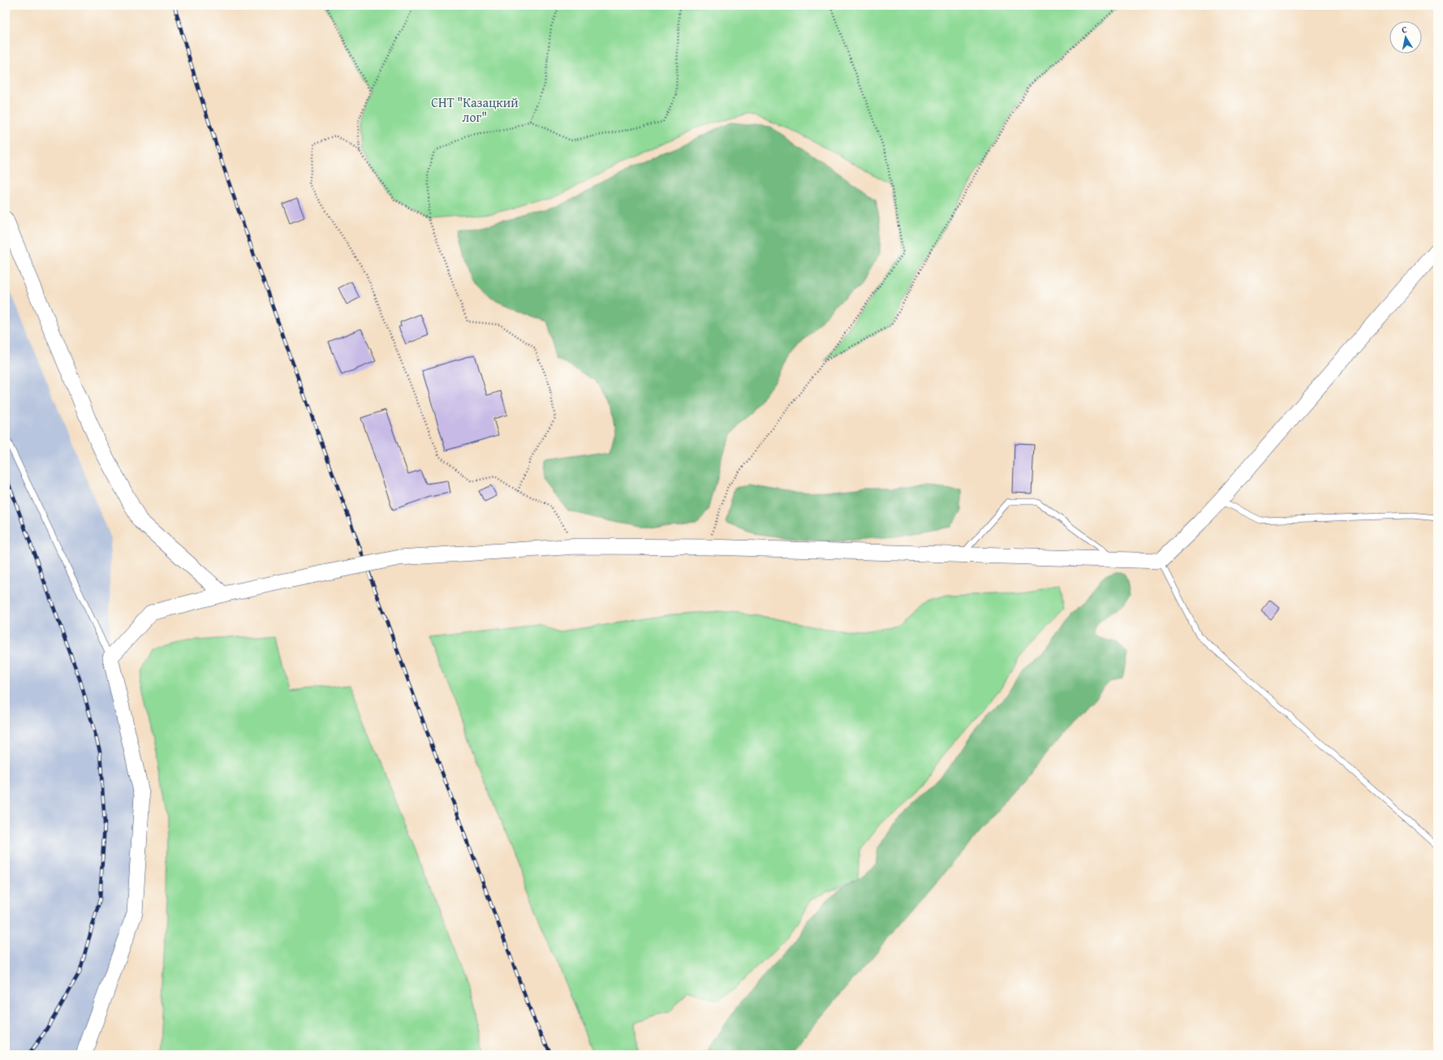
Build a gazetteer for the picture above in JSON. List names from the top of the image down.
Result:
{
  "parks": ["СНТ \"Казацкий лог\""],
  "north": "top"
}
